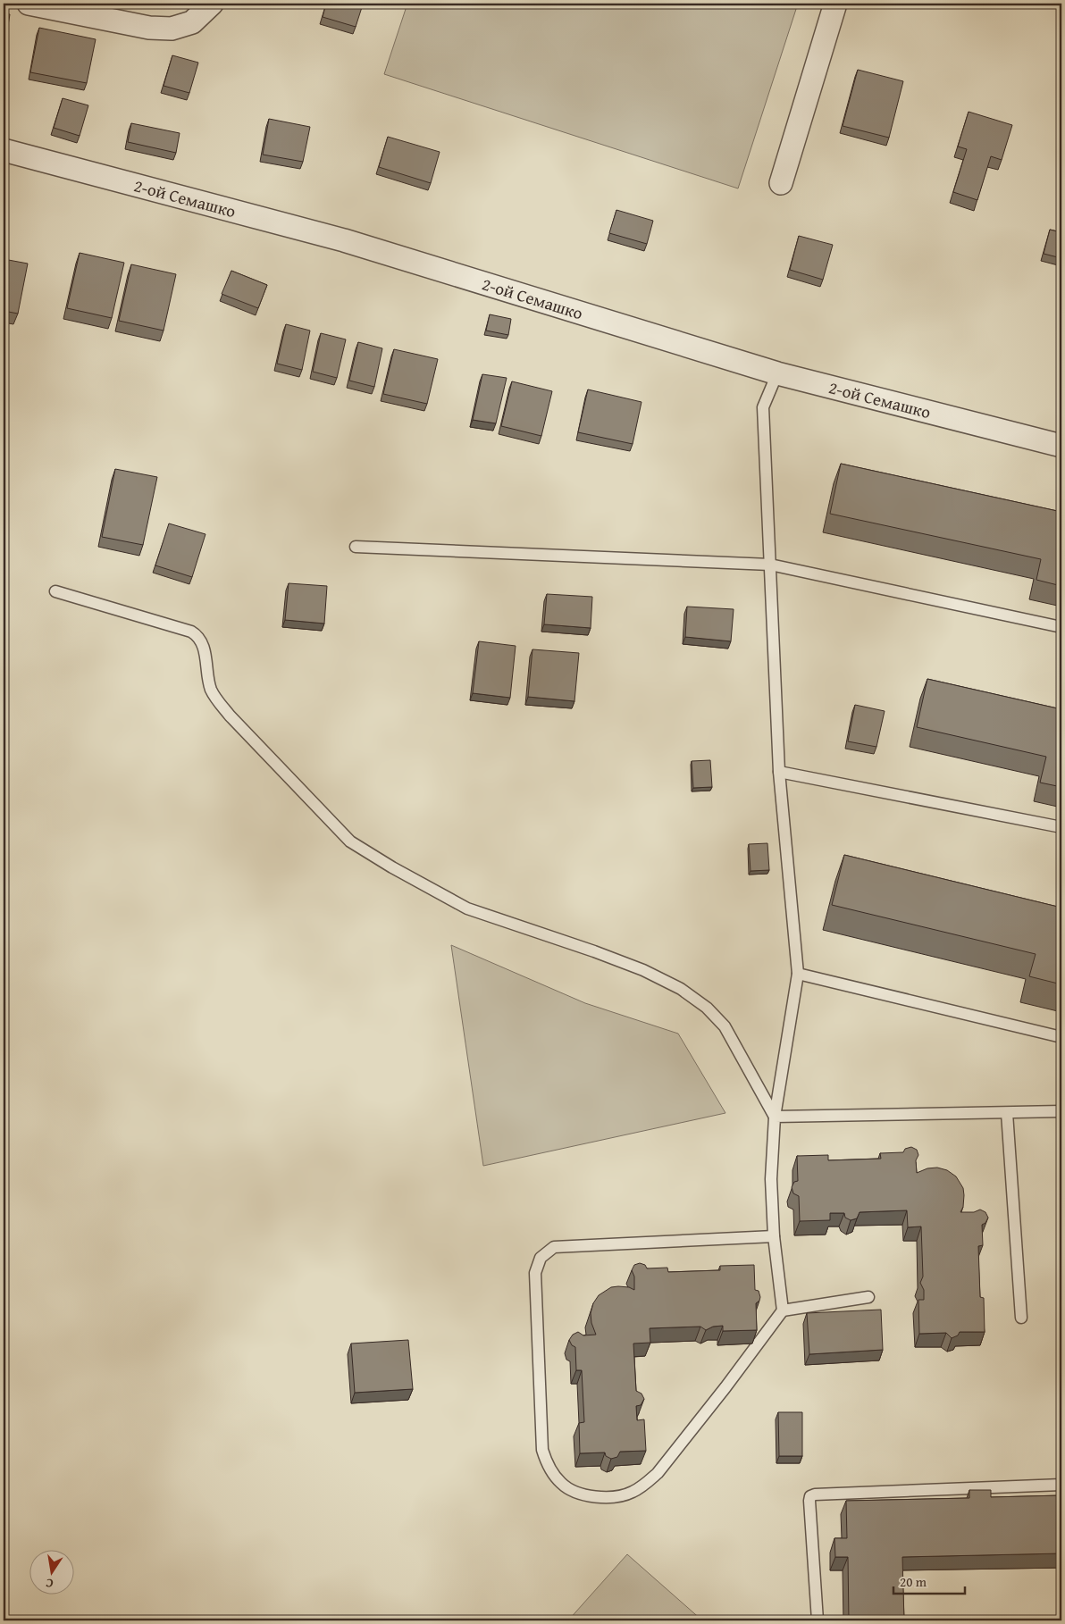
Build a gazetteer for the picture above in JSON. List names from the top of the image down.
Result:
{
  "streets": {
    "street": ["2-ой Семашко"]
  },
  "scale_bar": "20 m",
  "north": "bottom"
}
